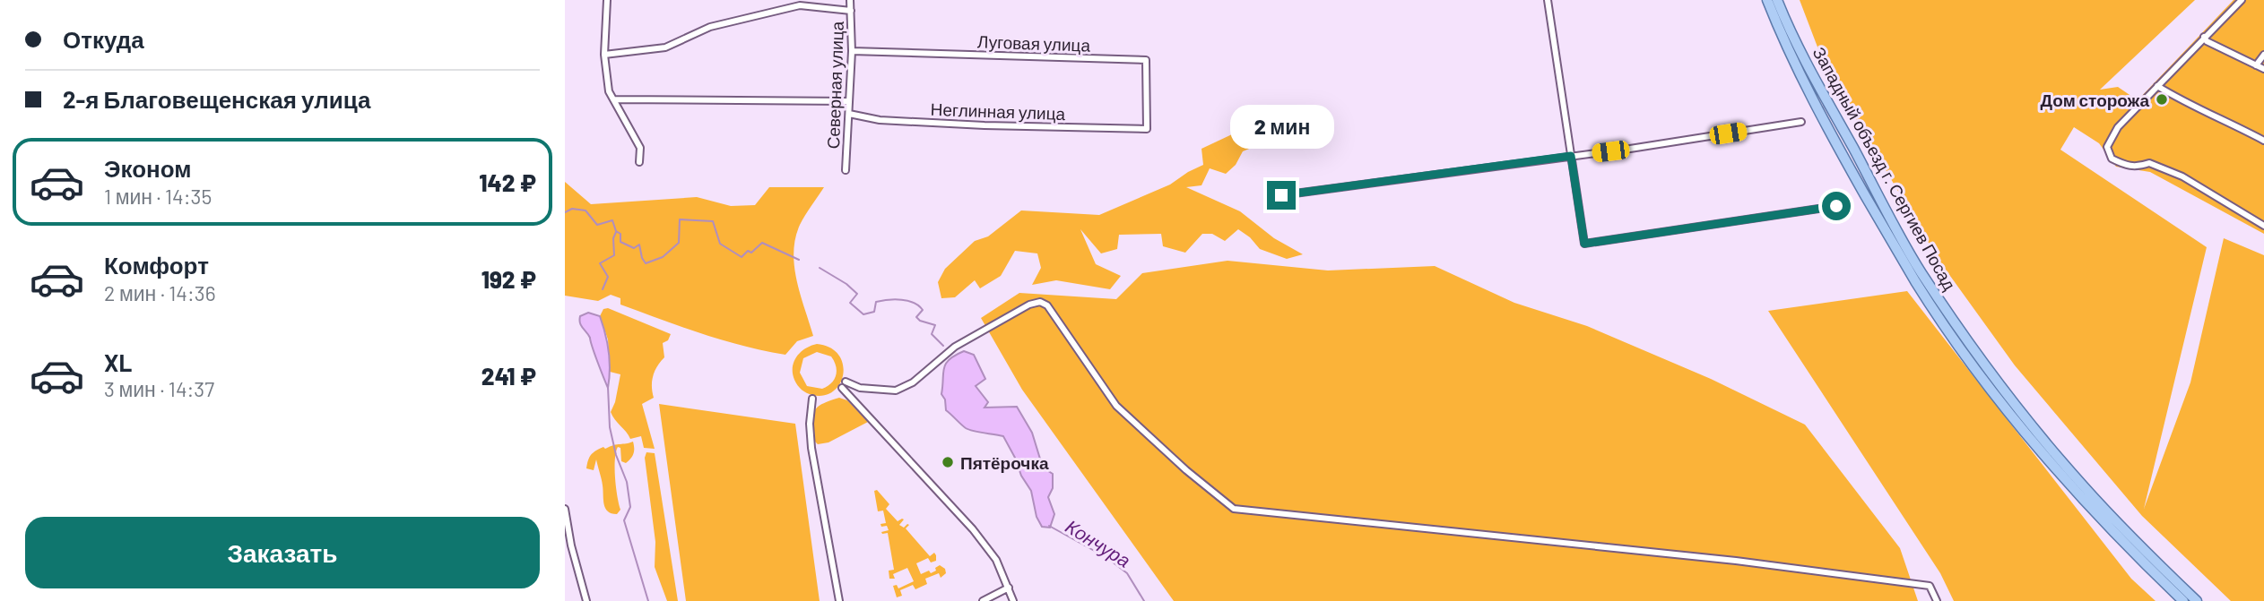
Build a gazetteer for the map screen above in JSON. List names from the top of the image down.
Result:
{
  "streets": {
    "main road": ["Западный объезд г. Сергиев Посад"],
    "street": ["Луговая улица", "Северная улица", "Неглинная улица"]
  },
  "crossings": [
    ["Луговая улица", "Северная улица"],
    ["Луговая улица", "Неглинная улица"],
    ["Северная улица", "Неглинная улица"]
  ],
  "water": ["Кончура"],
  "places": ["Дом сторожа", "Пятёрочка"],
  "page": {
    "banner": ["Откуда", "2-я Благовещенская улица"],
    "bubble": "2 мин",
    "list": [
      {
        "name": "Эконом",
        "note": "1 мин · 14:35",
        "value": "142 ₽"
      },
      {
        "name": "Комфорт",
        "note": "2 мин · 14:36",
        "value": "192 ₽"
      },
      {
        "name": "XL",
        "note": "3 мин · 14:37",
        "value": "241 ₽"
      }
    ],
    "buttons": "Заказать"
  }
}
